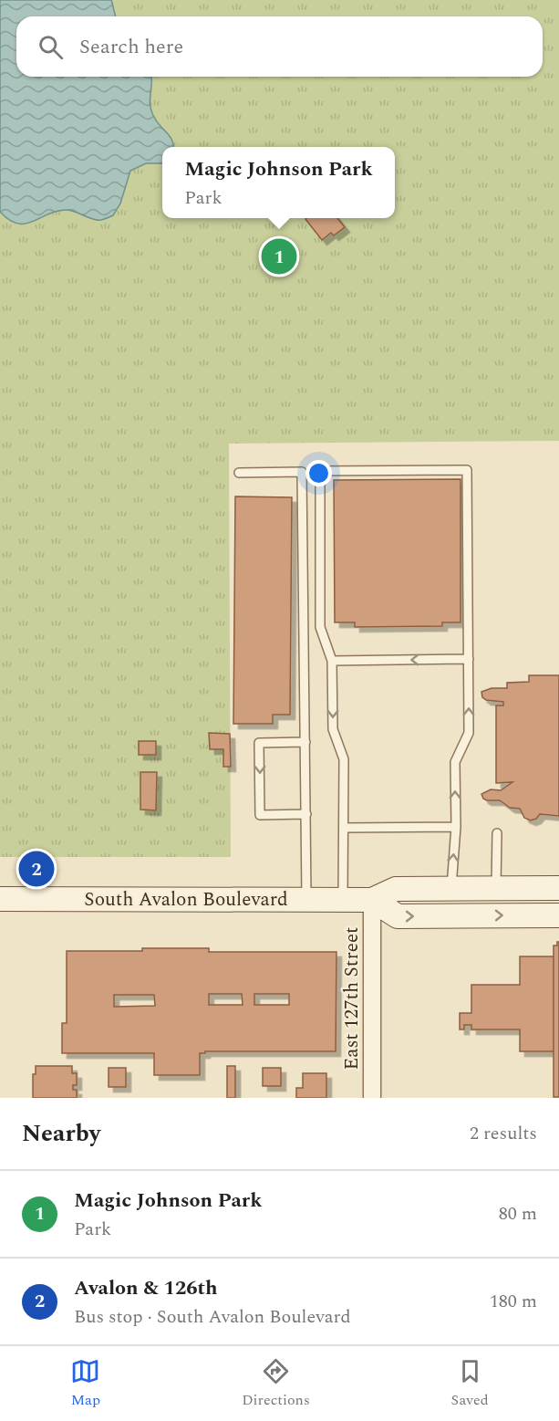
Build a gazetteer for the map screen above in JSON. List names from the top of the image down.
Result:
{
  "streets": {
    "main road": ["South Avalon Boulevard"],
    "street": ["East 127th Street"]
  },
  "crossings": [
    ["South Avalon Boulevard", "East 127th Street"]
  ],
  "page": {
    "search": "Search here",
    "popup": ["Magic Johnson Park", "Park"],
    "pins": ["1", "2"],
    "heading": ["Nearby", "2 results"],
    "list": [
      {
        "mark": "1",
        "name": "Magic Johnson Park",
        "note": "Park",
        "value": "80 m"
      },
      {
        "mark": "2",
        "name": "Avalon & 126th",
        "note": "Bus stop · South Avalon Boulevard",
        "value": "180 m"
      }
    ],
    "nav": ["Map", "Directions", "Saved"]
  }
}
